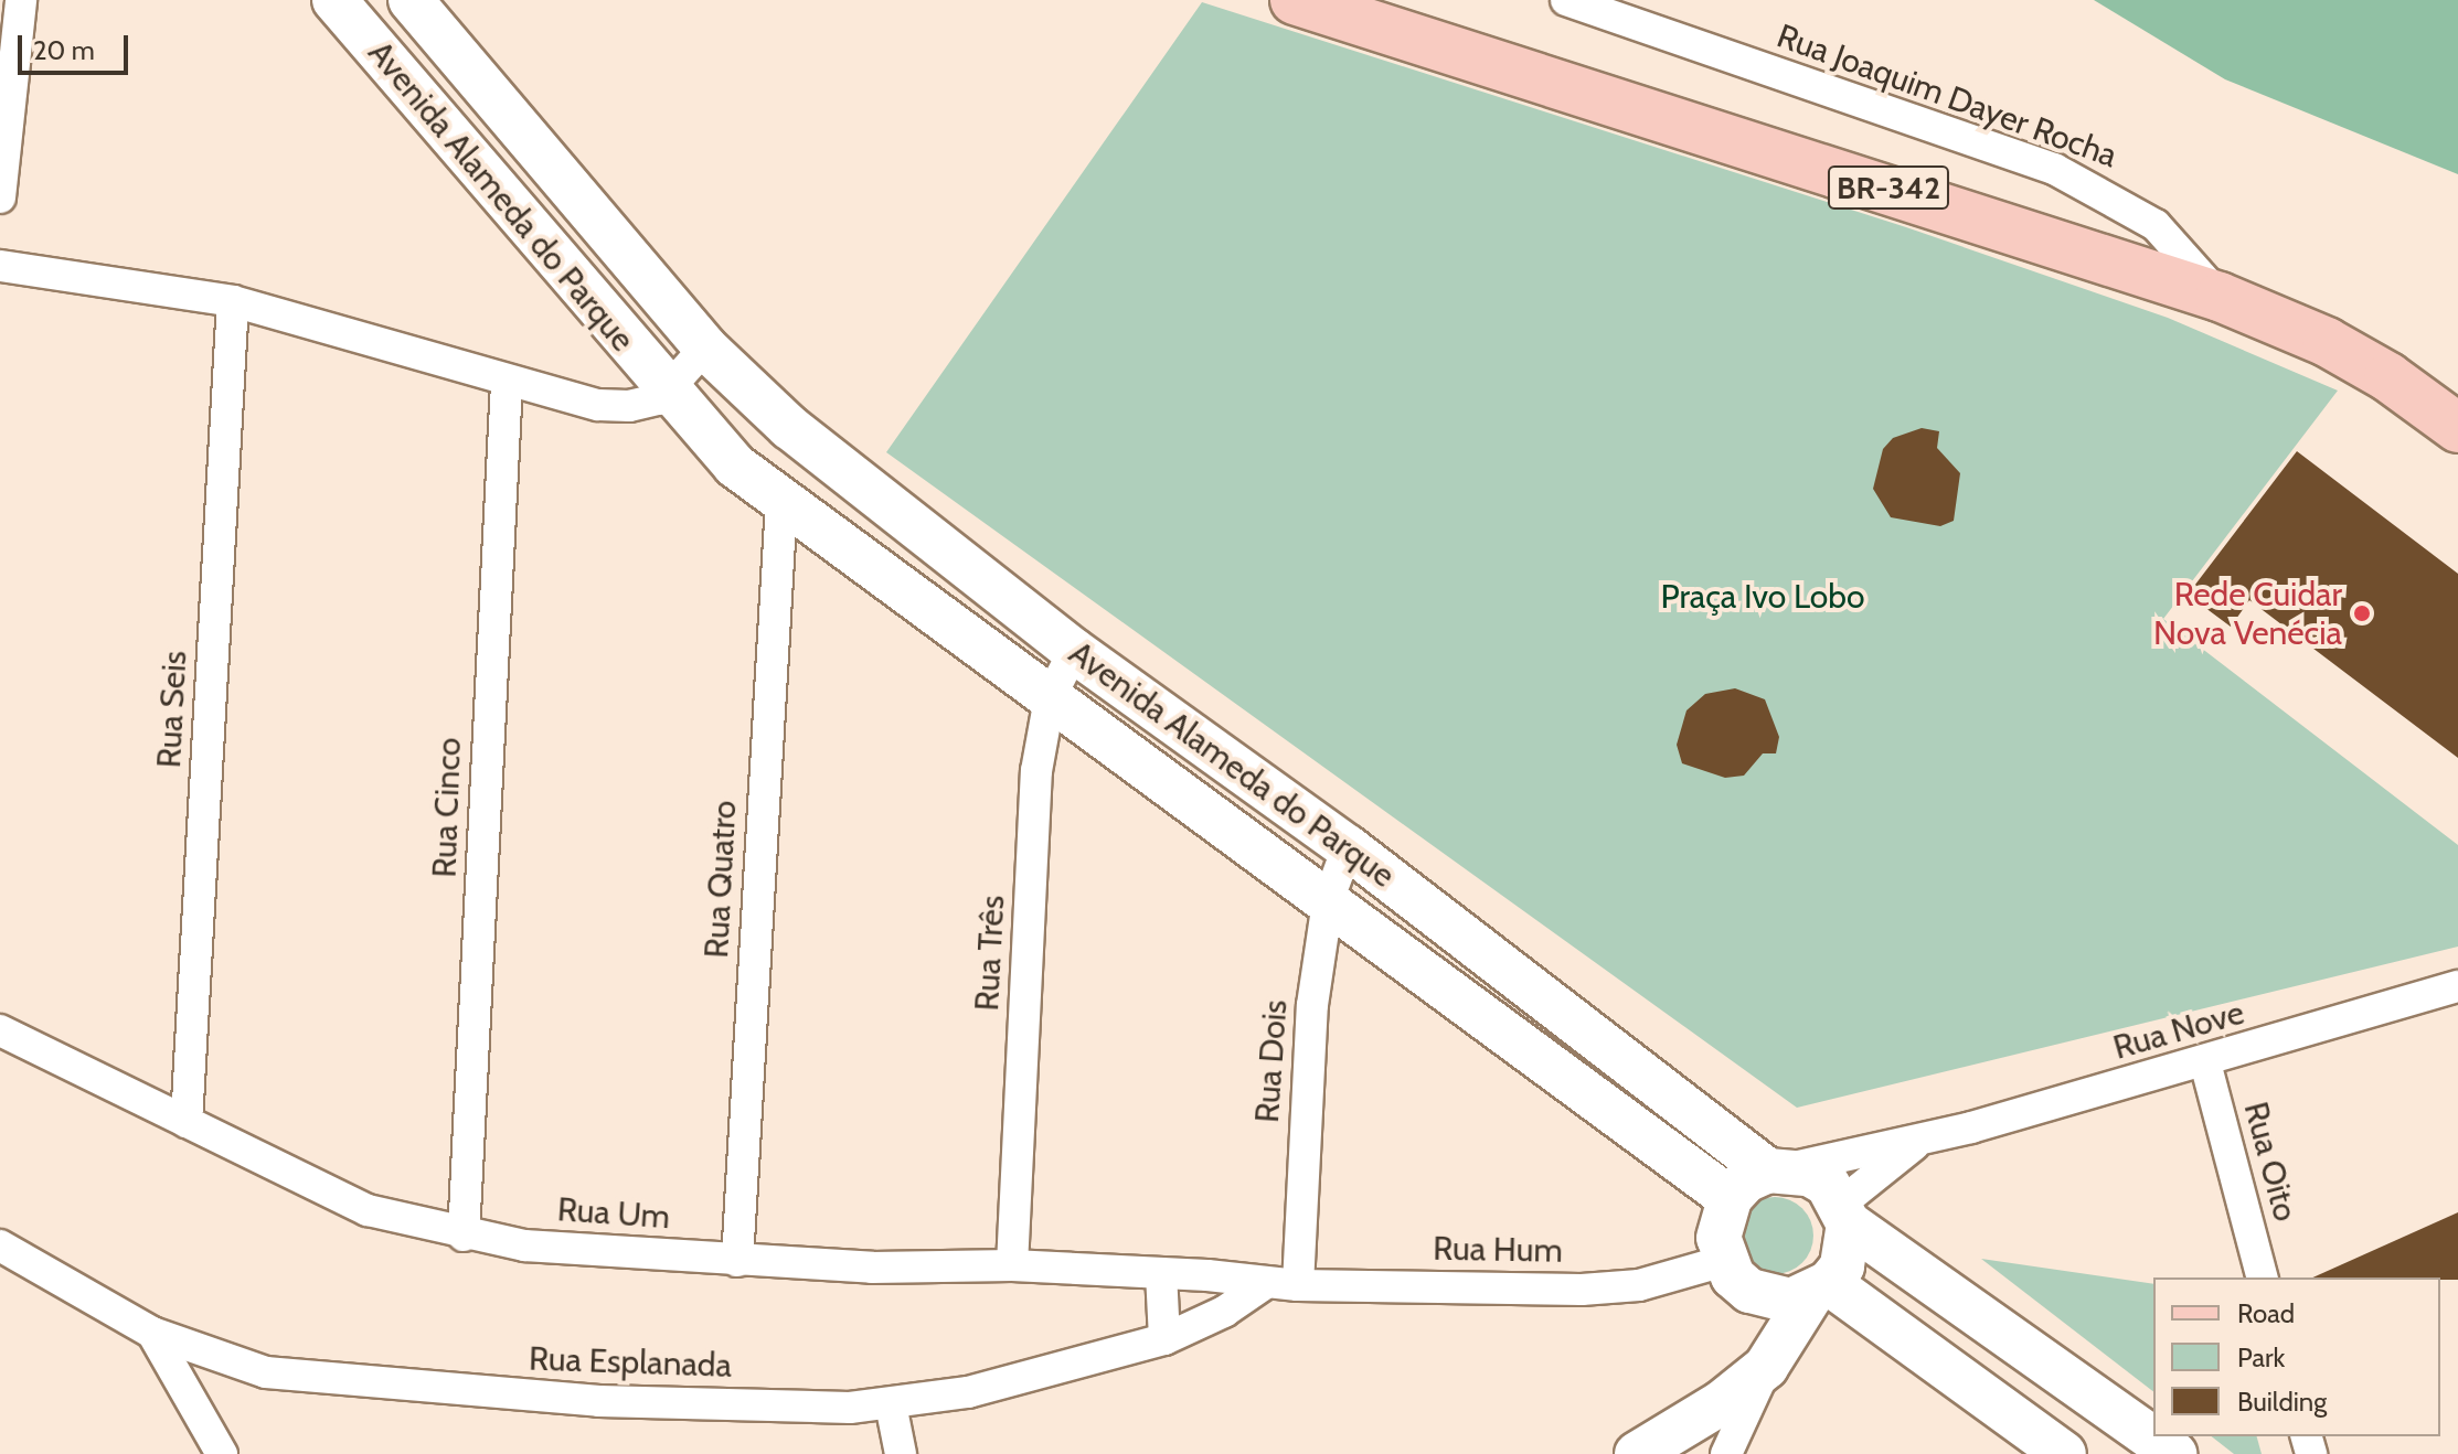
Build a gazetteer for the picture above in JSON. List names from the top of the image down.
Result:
{
  "streets": {
    "main road": ["BR-342"],
    "street": [
      "Rua Joaquim Dayer Rocha",
      "Avenida Alameda do Parque",
      "Rua Seis",
      "Rua Cinco",
      "Rua Quatro",
      "Rua Três",
      "Rua Nove",
      "Rua Dois",
      "Rua Oito",
      "Rua Um",
      "Rua Hum",
      "Rua Esplanada"
    ]
  },
  "crossings": [
    ["Rua Joaquim Dayer Rocha", "BR-342"],
    ["Avenida Alameda do Parque", "Rua Seis"],
    ["Avenida Alameda do Parque", "Rua Cinco"],
    ["Avenida Alameda do Parque", "Rua Quatro"],
    ["Avenida Alameda do Parque", "Rua Três"],
    ["Avenida Alameda do Parque", "Rua Dois"],
    ["Avenida Alameda do Parque", "Rua Hum"],
    ["Rua Seis", "Rua Um"],
    ["Rua Cinco", "Rua Um"],
    ["Rua Quatro", "Rua Um"],
    ["Rua Três", "Rua Um"],
    ["Rua Nove", "Rua Oito"],
    ["Rua Dois", "Rua Hum"],
    ["Rua Um", "Rua Hum"],
    ["Rua Um", "Rua Esplanada"],
    ["Rua Hum", "Rua Esplanada"]
  ],
  "parks": ["Praça Ivo Lobo"],
  "places": ["Rede Cuidar Nova Venécia"],
  "legend": ["Road", "Park", "Building"],
  "scale_bar": "20 m"
}
